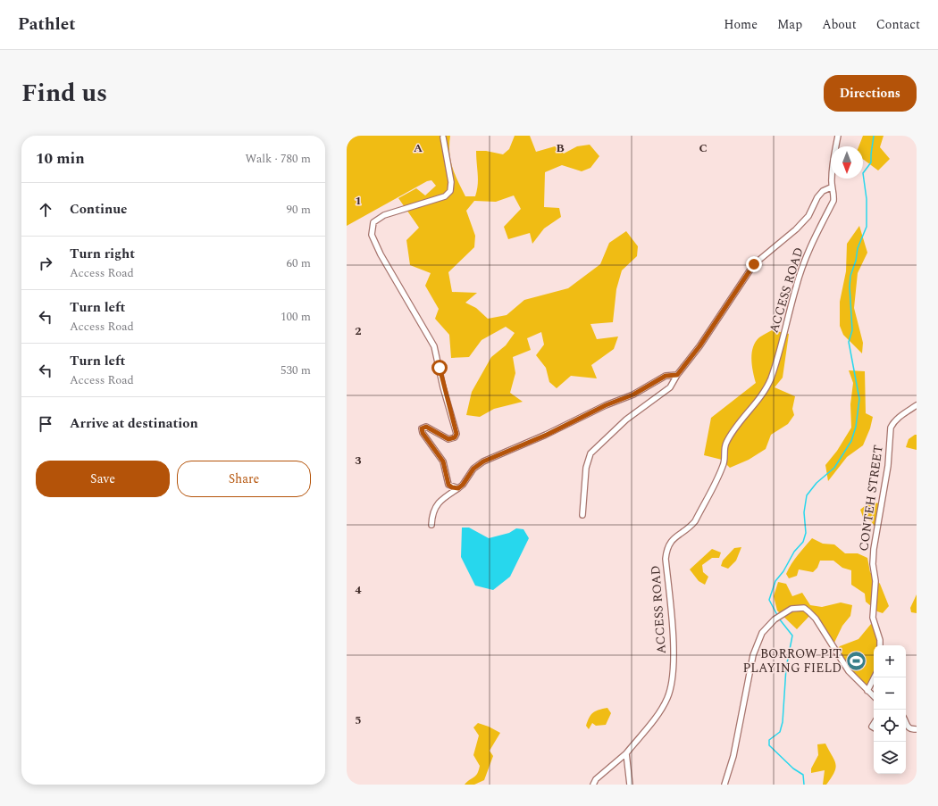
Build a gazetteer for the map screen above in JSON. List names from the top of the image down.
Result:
{
  "streets": {
    "street": ["ACCESS ROAD", "CONTEH STREET"]
  },
  "places": {
    "sports": ["BORROW PIT PLAYING FIELD"]
  },
  "north": "bottom",
  "page": {
    "header": "Pathlet",
    "nav": [
      "Home",
      "Map",
      "About",
      "Contact"
    ],
    "title": "Find us",
    "buttons": [
      "Directions",
      ["Save", "Share"]
    ],
    "heading": ["10 min", "Walk · 780 m"],
    "list": [
      ["Continue", "90 m"],
      ["Turn right", "Access Road", "60 m"],
      ["Turn left", "Access Road", "100 m"],
      ["Turn left", "Access Road", "530 m"],
      "Arrive at destination"
    ],
    "map_buttons": ["+", "−"]
  },
  "grid": {
    "columns": ["A", "B", "C"],
    "rows": [
      "1",
      "2",
      "3",
      "4",
      "5"
    ]
  }
}
